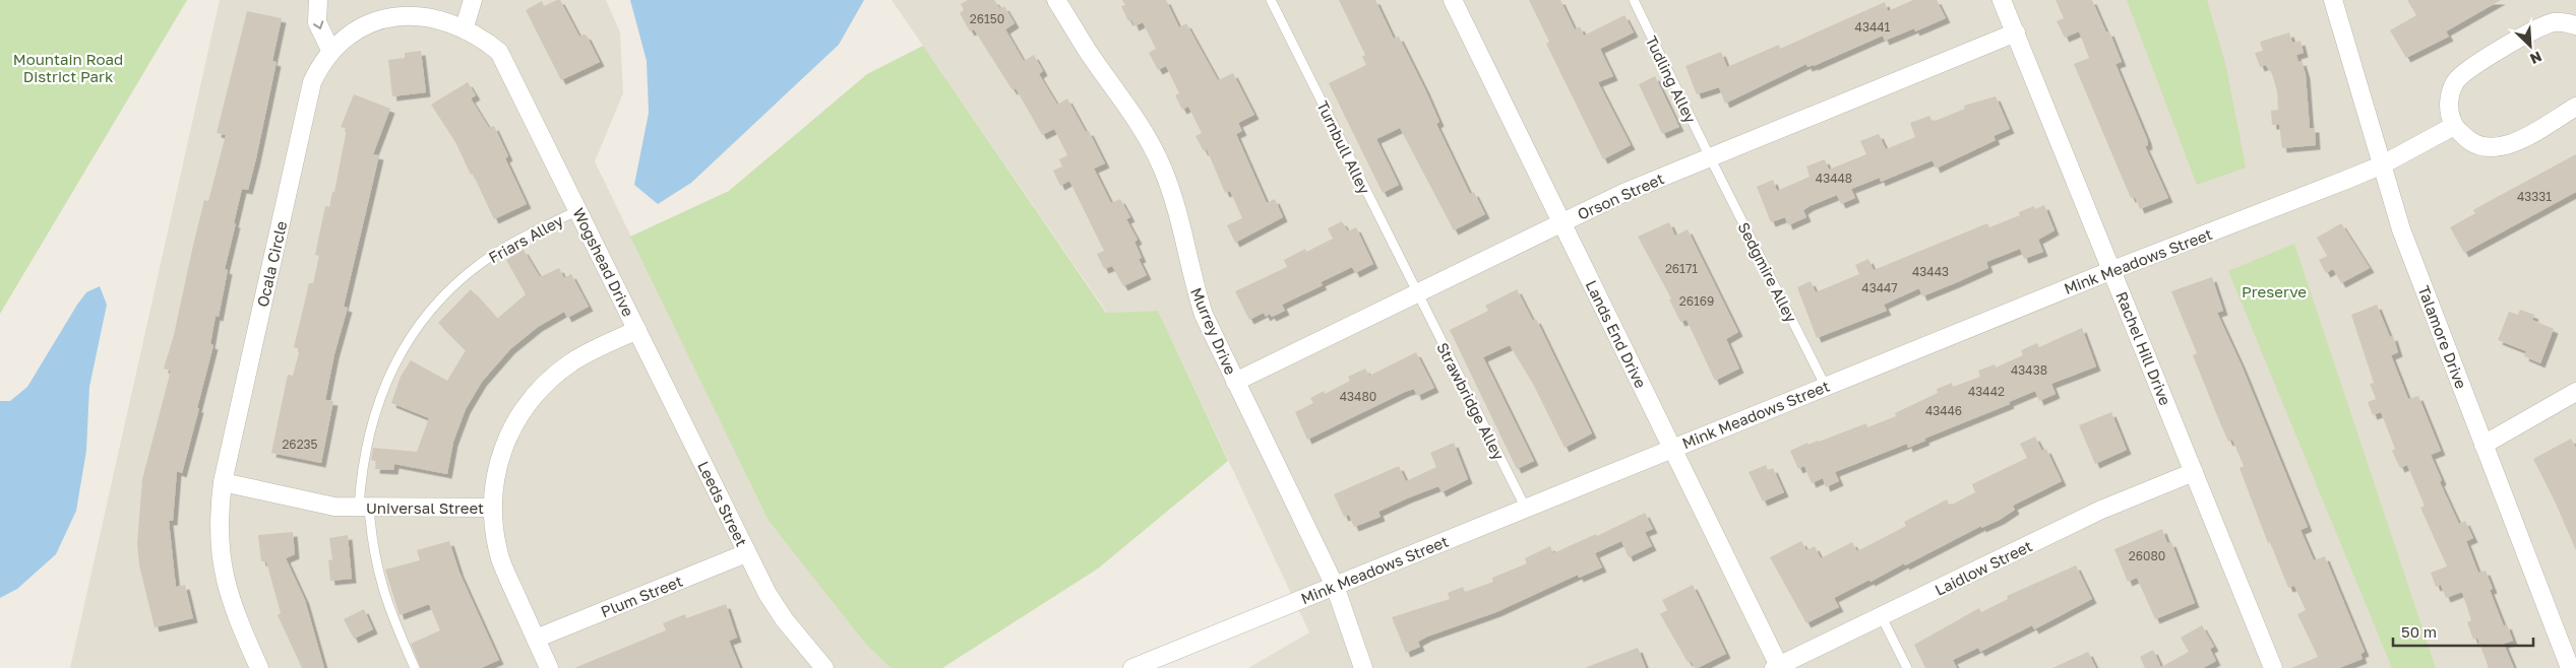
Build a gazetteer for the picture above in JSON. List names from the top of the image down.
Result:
{
  "streets": {
    "street": [
      "Orson Street",
      "Mink Meadows Street",
      "Wogshead Drive",
      "Ocala Circle",
      "Murrey Drive",
      "Lands End Drive",
      "Talamore Drive",
      "Rachel Hill Drive",
      "Leeds Street",
      "Universal Street",
      "Laidlow Street",
      "Plum Street"
    ],
    "lane": [
      "Tudling Alley",
      "Turnbull Alley",
      "Friars Alley",
      "Sedgmire Alley",
      "Strawbridge Alley"
    ]
  },
  "crossings": [
    ["Tudling Alley", "Orson Street"],
    ["Tudling Alley", "Sedgmire Alley"],
    ["Turnbull Alley", "Orson Street"],
    ["Turnbull Alley", "Strawbridge Alley"],
    ["Orson Street", "Sedgmire Alley"],
    ["Orson Street", "Murrey Drive"],
    ["Orson Street", "Lands End Drive"],
    ["Orson Street", "Rachel Hill Drive"],
    ["Orson Street", "Strawbridge Alley"],
    ["Friars Alley", "Wogshead Drive"],
    ["Friars Alley", "Universal Street"],
    ["Mink Meadows Street", "Sedgmire Alley"],
    ["Mink Meadows Street", "Murrey Drive"],
    ["Mink Meadows Street", "Lands End Drive"],
    ["Mink Meadows Street", "Talamore Drive"],
    ["Mink Meadows Street", "Rachel Hill Drive"],
    ["Mink Meadows Street", "Strawbridge Alley"],
    ["Wogshead Drive", "Ocala Circle"],
    ["Wogshead Drive", "Leeds Street"],
    ["Wogshead Drive", "Universal Street"],
    ["Wogshead Drive", "Plum Street"],
    ["Lands End Drive", "Laidlow Street"],
    ["Rachel Hill Drive", "Laidlow Street"],
    ["Leeds Street", "Plum Street"]
  ],
  "parks": ["Mountain Road District Park", "Preserve"],
  "house_numbers": [
    "26150",
    "43441",
    "43448",
    "43331",
    "26171",
    "43443",
    "43447",
    "26169",
    "43438",
    "43442",
    "43480",
    "43446",
    "26235",
    "26080"
  ],
  "scale_bar": "50 m",
  "north": "bottom right"
}
